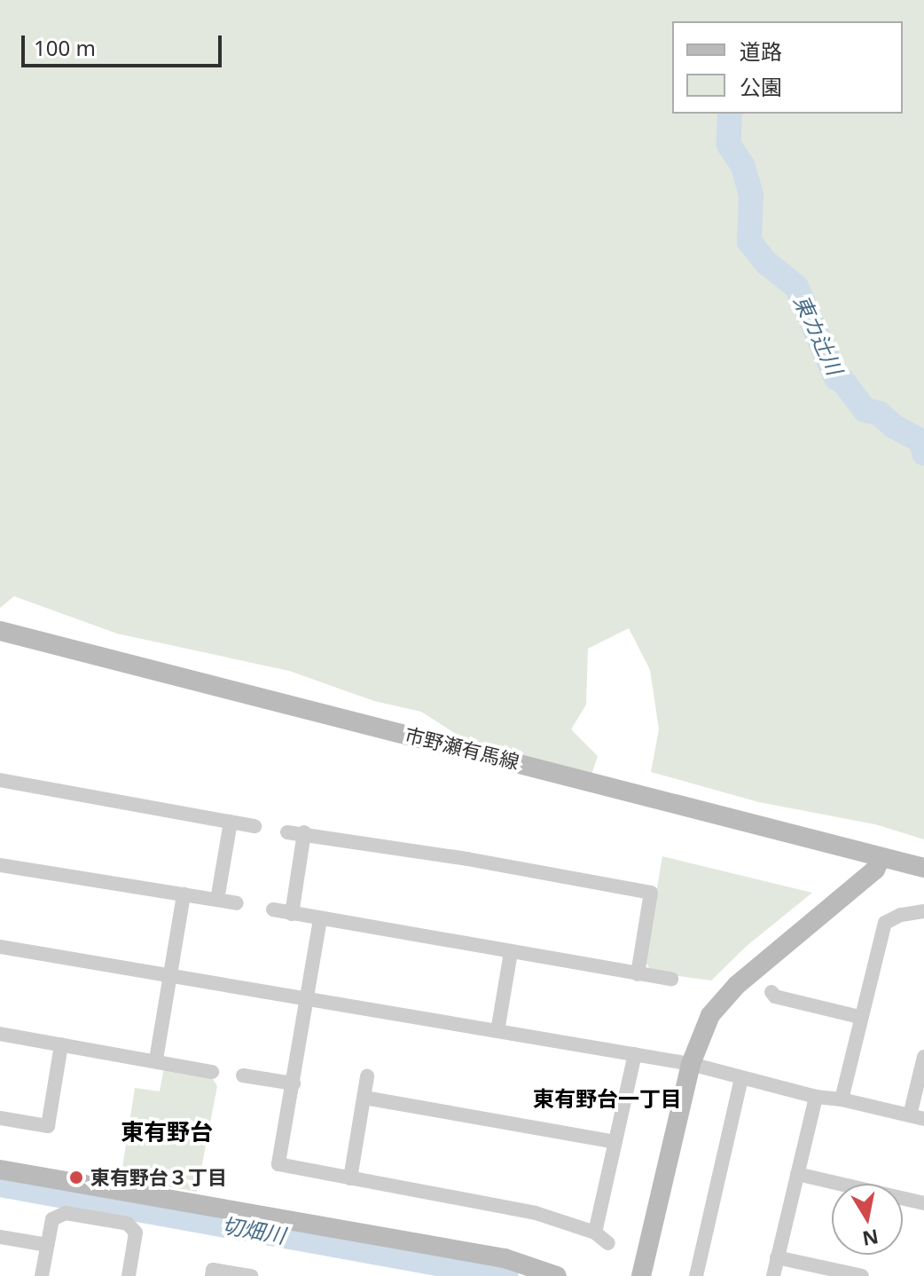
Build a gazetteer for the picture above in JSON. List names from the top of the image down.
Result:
{
  "streets": {
    "street": ["市野瀬有馬線"]
  },
  "districts": ["東有野台一丁目", "東有野台"],
  "water": ["東カ辻川", "切畑川"],
  "places": ["東有野台３丁目"],
  "legend": ["道路", "公園"],
  "scale_bar": "100 m",
  "north": "bottom"
}
